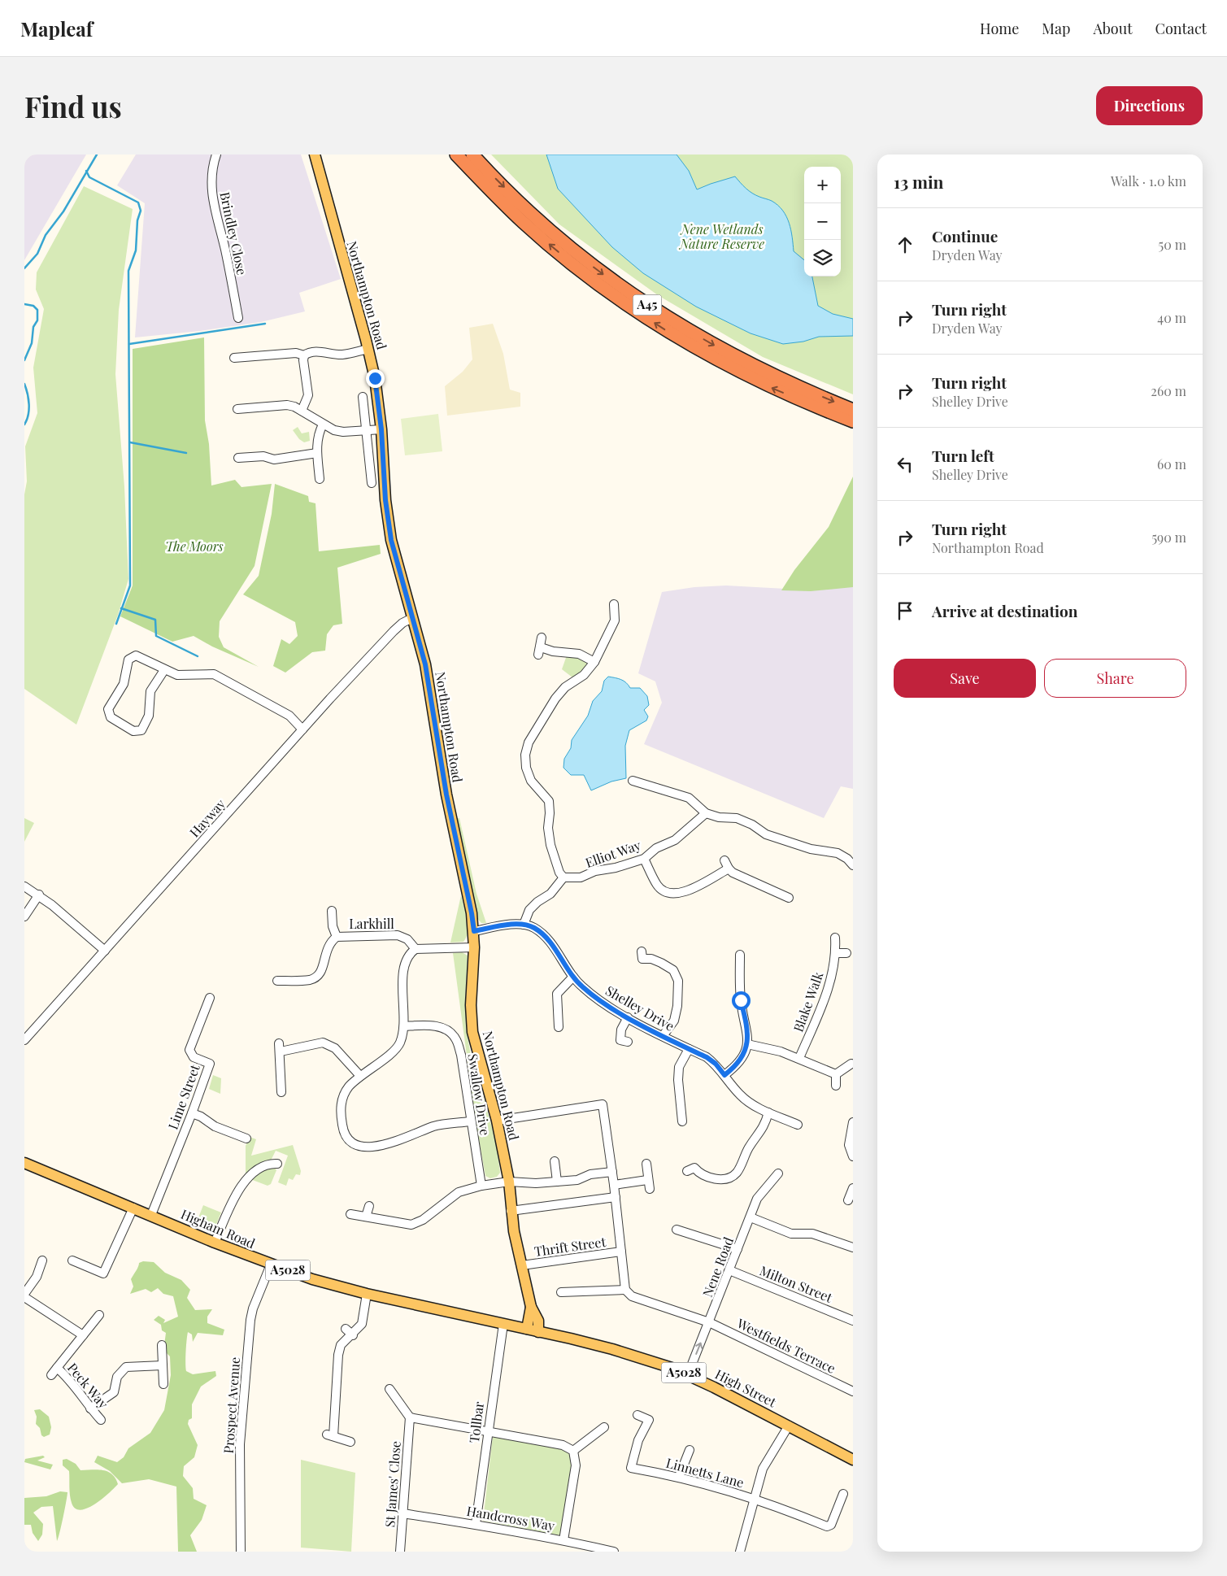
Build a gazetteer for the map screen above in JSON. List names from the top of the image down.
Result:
{
  "streets": {
    "highway": ["A45"],
    "main road": [
      "Northampton Road",
      "Higham Road",
      "A5028",
      "High Street"
    ],
    "street": [
      "Brindley Close",
      "Hayway",
      "Elliot Way",
      "Larkhill",
      "Blake Walk",
      "Shelley Drive",
      "Swallow Drive",
      "Lime Street",
      "Thrift Street",
      "Nene Road",
      "Milton Street",
      "Westfields Terrace",
      "Peck Way",
      "Prospect Avenue",
      "Tollbar",
      "Linnetts Lane",
      "St James' Close",
      "Handcross Way"
    ]
  },
  "crossings": [
    ["Northampton Road", "Hayway"],
    ["Northampton Road", "Shelley Drive"],
    ["Northampton Road", "Thrift Street"],
    ["Northampton Road", "High Street"],
    ["Lime Street", "Higham Road"],
    ["Higham Road", "High Street"],
    ["Higham Road", "Prospect Avenue"],
    ["Higham Road", "Tollbar"],
    ["Nene Road", "Milton Street"],
    ["Nene Road", "Westfields Terrace"],
    ["Nene Road", "High Street"],
    ["Tollbar", "Handcross Way"],
    ["St James' Close", "Handcross Way"]
  ],
  "parks": ["Nene Wetlands Nature Reserve", "The Moors"],
  "page": {
    "header": "Mapleaf",
    "nav": [
      "Home",
      "Map",
      "About",
      "Contact"
    ],
    "buttons": [
      "Directions",
      ["Save", "Share"]
    ],
    "title": "Find us",
    "heading": ["13 min", "Walk · 1.0 km"],
    "map_buttons": ["+", "−"],
    "list": [
      ["Continue", "Dryden Way", "50 m"],
      ["Turn right", "Dryden Way", "40 m"],
      ["Turn right", "Shelley Drive", "260 m"],
      ["Turn left", "Shelley Drive", "60 m"],
      ["Turn right", "Northampton Road", "590 m"],
      "Arrive at destination"
    ]
  }
}
